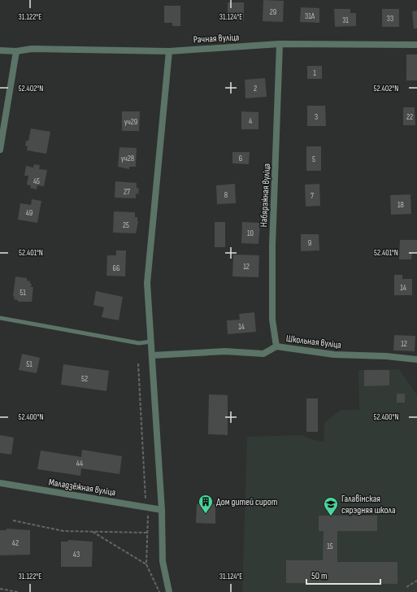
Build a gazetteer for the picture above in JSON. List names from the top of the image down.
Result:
{
  "streets": {
    "street": [
      "Рачная вуліца",
      "Набярэжная вуліца",
      "Школьная вуліца",
      "Маладзёжная вуліца"
    ]
  },
  "crossings": [
    ["Рачная вуліца", "Набярэжная вуліца"],
    ["Набярэжная вуліца", "Школьная вуліца"]
  ],
  "places": {
    "building": ["Дом дитей сирот"],
    "school or university": ["Галавінская сярэдняя школа"]
  },
  "house_numbers": [
    "29",
    "31А",
    "33",
    "31",
    "1",
    "2",
    "3",
    "22",
    "4",
    "уч29",
    "уч28",
    "6",
    "5",
    "45",
    "27",
    "8",
    "7",
    "18",
    "49",
    "25",
    "10",
    "9",
    "12",
    "66",
    "14",
    "51",
    "14",
    "12",
    "51",
    "52",
    "44",
    "42",
    "15",
    "43"
  ],
  "scale_bar": "50 m",
  "coordinates": [
    "31.122°E",
    "31.124°E",
    "52.402°N",
    "52.401°N",
    "52.400°N"
  ]
}
